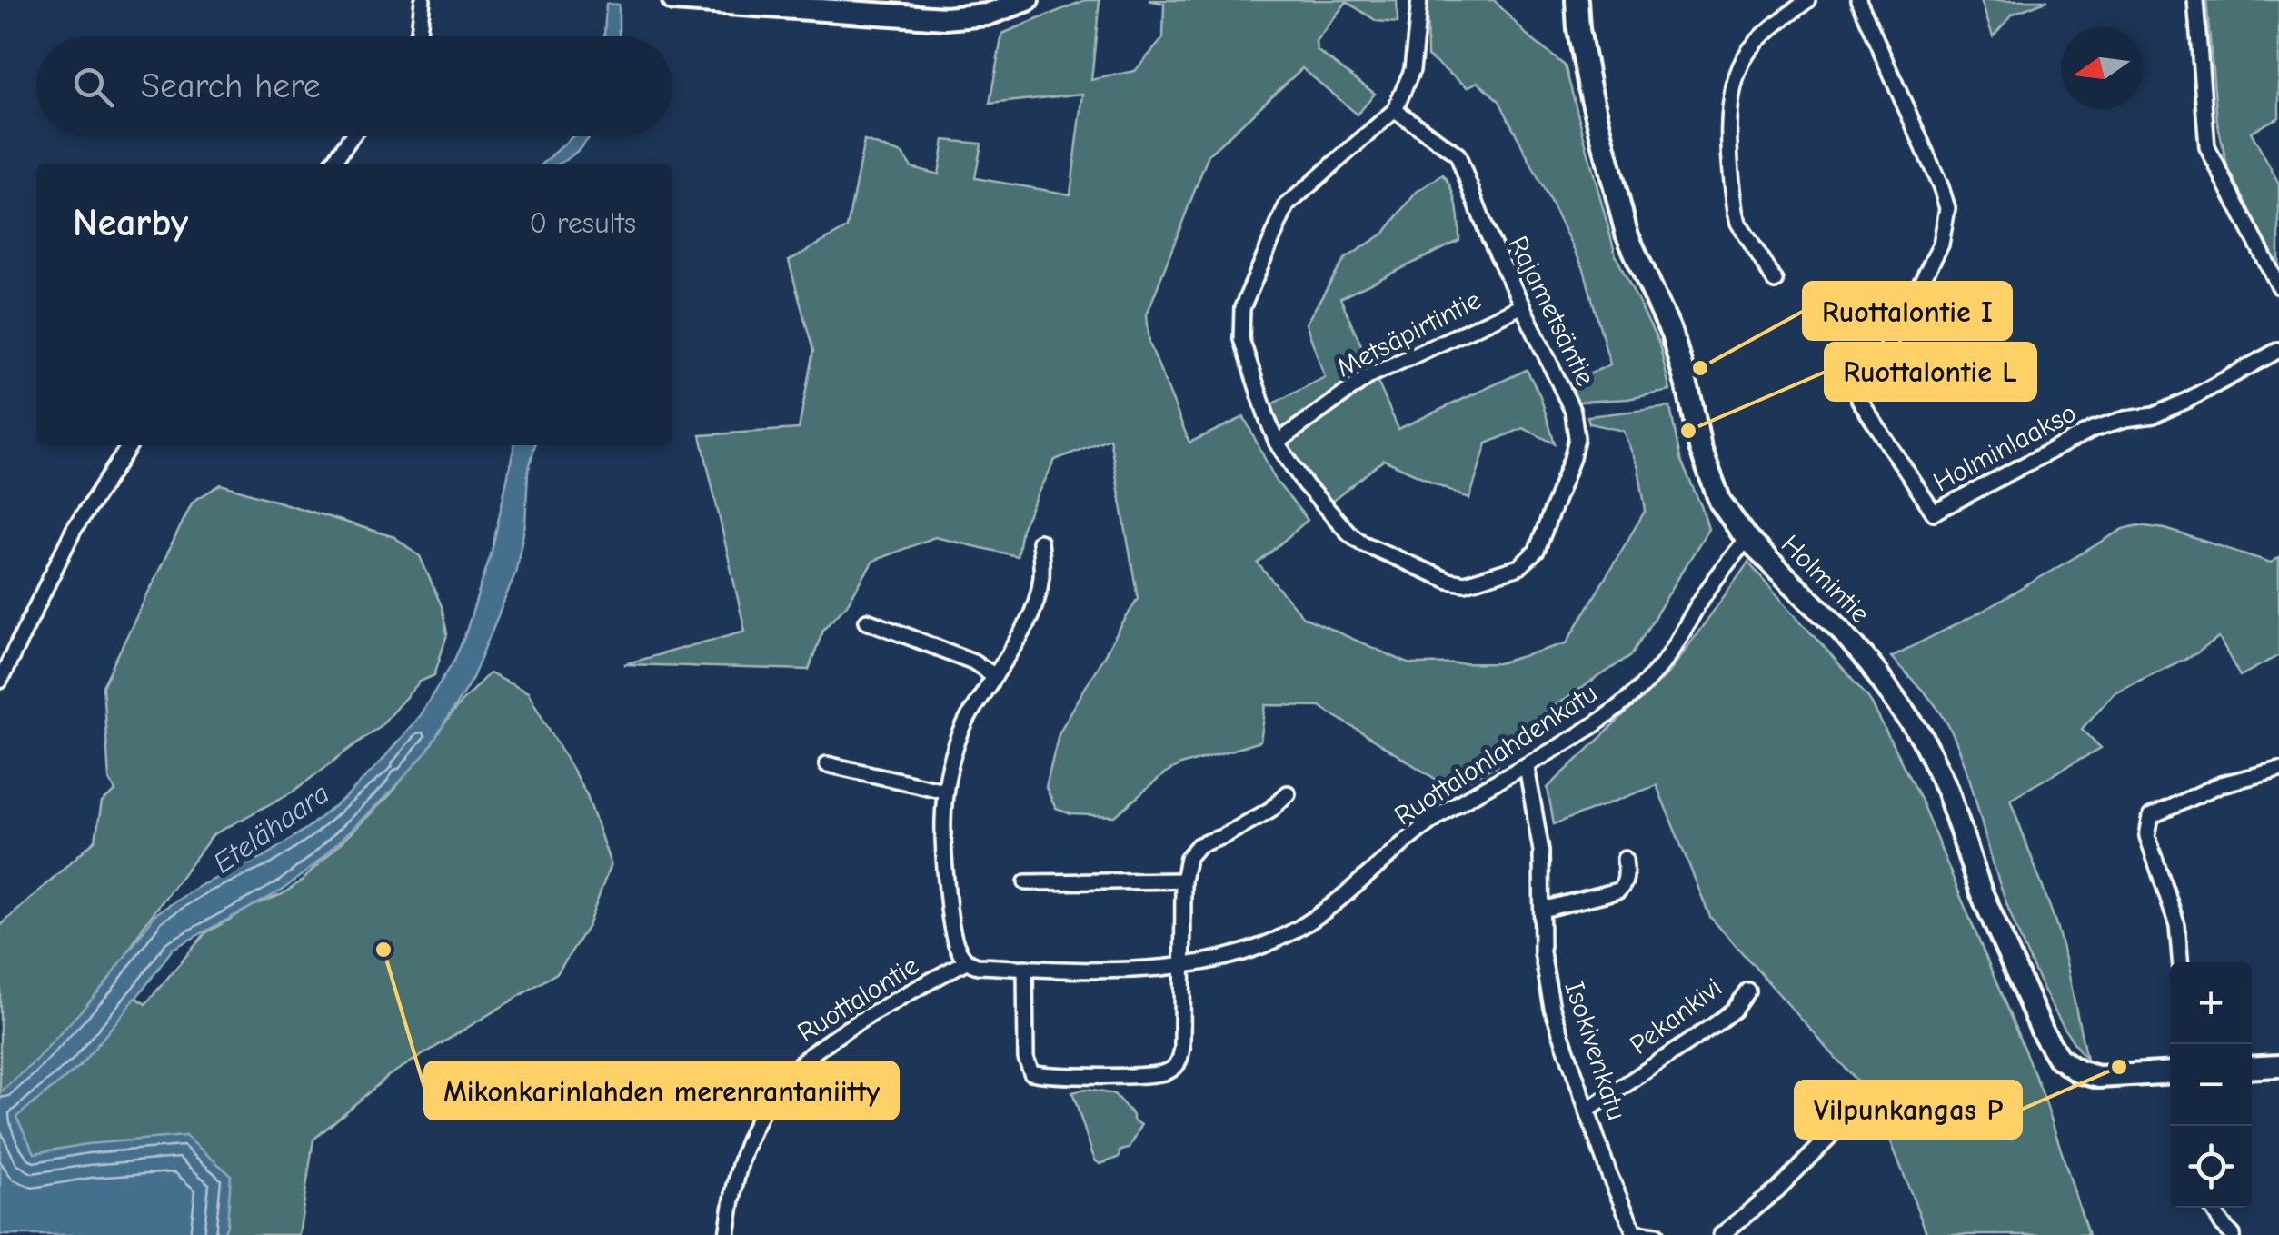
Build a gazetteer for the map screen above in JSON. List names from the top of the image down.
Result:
{
  "streets": {
    "street": [
      "Rajametsäntie",
      "Metsäpirtintie",
      "Holminlaakso",
      "Holmintie",
      "Ruottalonlahdenkatu",
      "Ruottalontie",
      "Pekankivi",
      "Isokivenkatu"
    ]
  },
  "crossings": [
    ["Rajametsäntie", "Metsäpirtintie"],
    ["Holmintie", "Ruottalonlahdenkatu"],
    ["Ruottalonlahdenkatu", "Ruottalontie"],
    ["Ruottalonlahdenkatu", "Isokivenkatu"],
    ["Pekankivi", "Isokivenkatu"]
  ],
  "water": ["Etelähaara"],
  "places": [
    "Ruottalontie I",
    "Ruottalontie L",
    "Mikonkarinlahden merenrantaniitty",
    "Vilpunkangas P"
  ],
  "north": "left",
  "page": {
    "search": "Search here",
    "heading": ["Nearby", "0 results"],
    "map_buttons": ["+", "−"]
  }
}
